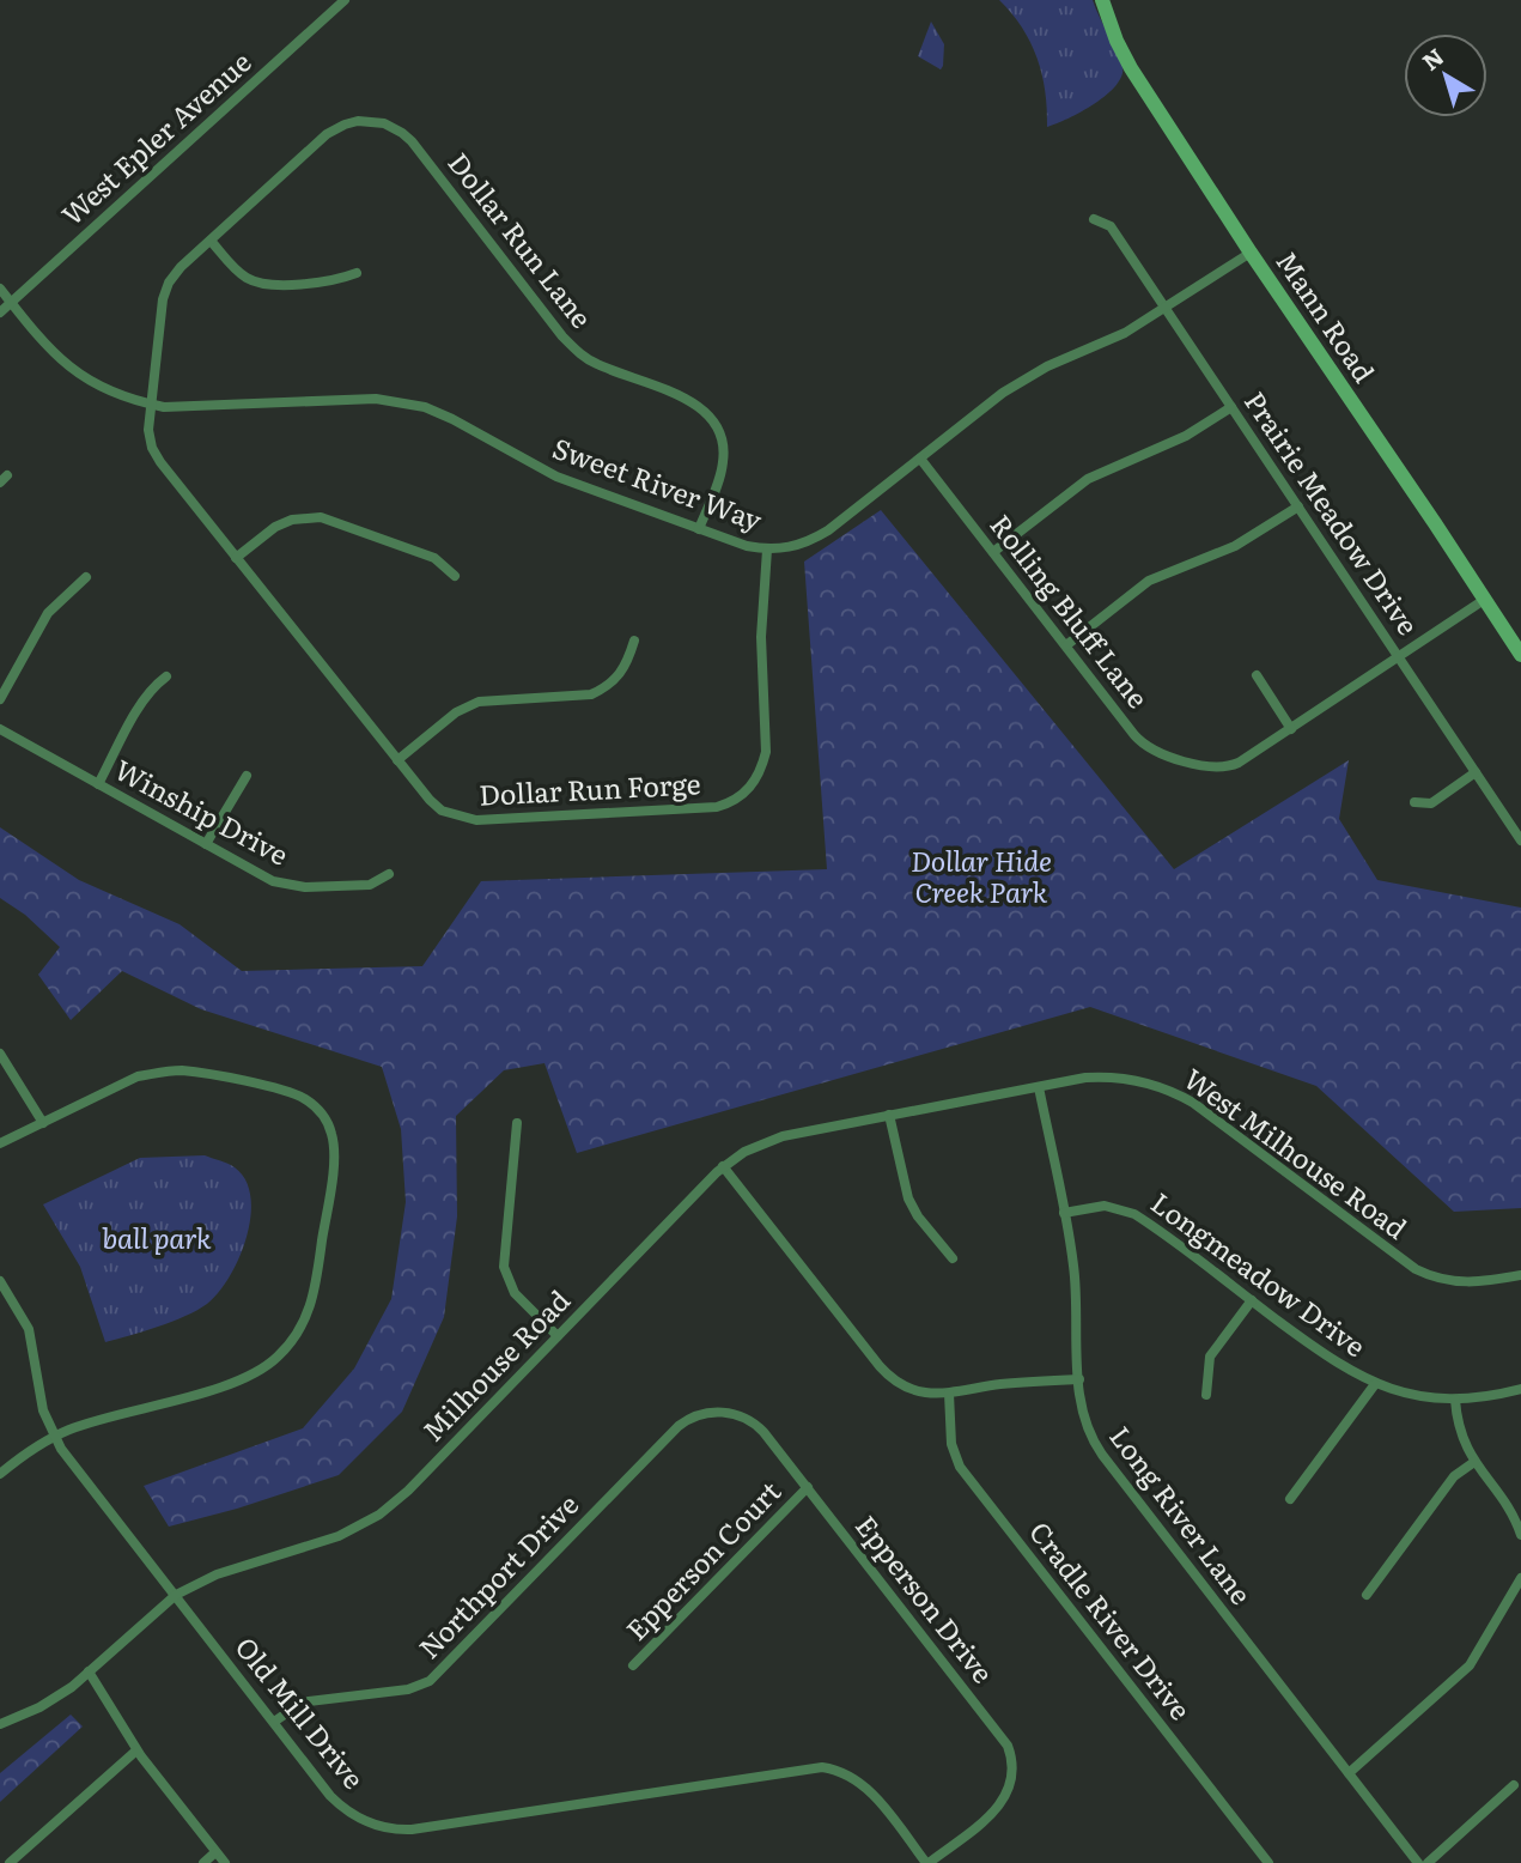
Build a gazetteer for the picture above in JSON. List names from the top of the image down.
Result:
{
  "streets": {
    "main road": ["Mann Road"],
    "street": [
      "West Epler Avenue",
      "Dollar Run Lane",
      "Sweet River Way",
      "Prairie Meadow Drive",
      "Rolling Bluff Lane",
      "Dollar Run Forge",
      "Winship Drive",
      "West Milhouse Road",
      "Longmeadow Drive",
      "Milhouse Road",
      "Long River Lane",
      "Epperson Court",
      "Northport Drive",
      "Epperson Drive",
      "Cradle River Drive",
      "Old Mill Drive"
    ]
  },
  "crossings": [
    ["West Epler Avenue", "Sweet River Way"],
    ["Dollar Run Lane", "Sweet River Way"],
    ["Dollar Run Lane", "Dollar Run Forge"],
    ["Mann Road", "Sweet River Way"],
    ["Sweet River Way", "Prairie Meadow Drive"],
    ["Sweet River Way", "Rolling Bluff Lane"],
    ["Sweet River Way", "Dollar Run Forge"],
    ["West Milhouse Road", "Milhouse Road"],
    ["West Milhouse Road", "Long River Lane"],
    ["Longmeadow Drive", "Long River Lane"],
    ["Milhouse Road", "Long River Lane"],
    ["Milhouse Road", "Old Mill Drive"],
    ["Epperson Court", "Epperson Drive"],
    ["Northport Drive", "Epperson Drive"],
    ["Northport Drive", "Old Mill Drive"],
    ["Epperson Drive", "Old Mill Drive"]
  ],
  "parks": ["Dollar Hide Creek Park", "ball park"],
  "north": "top left"
}
